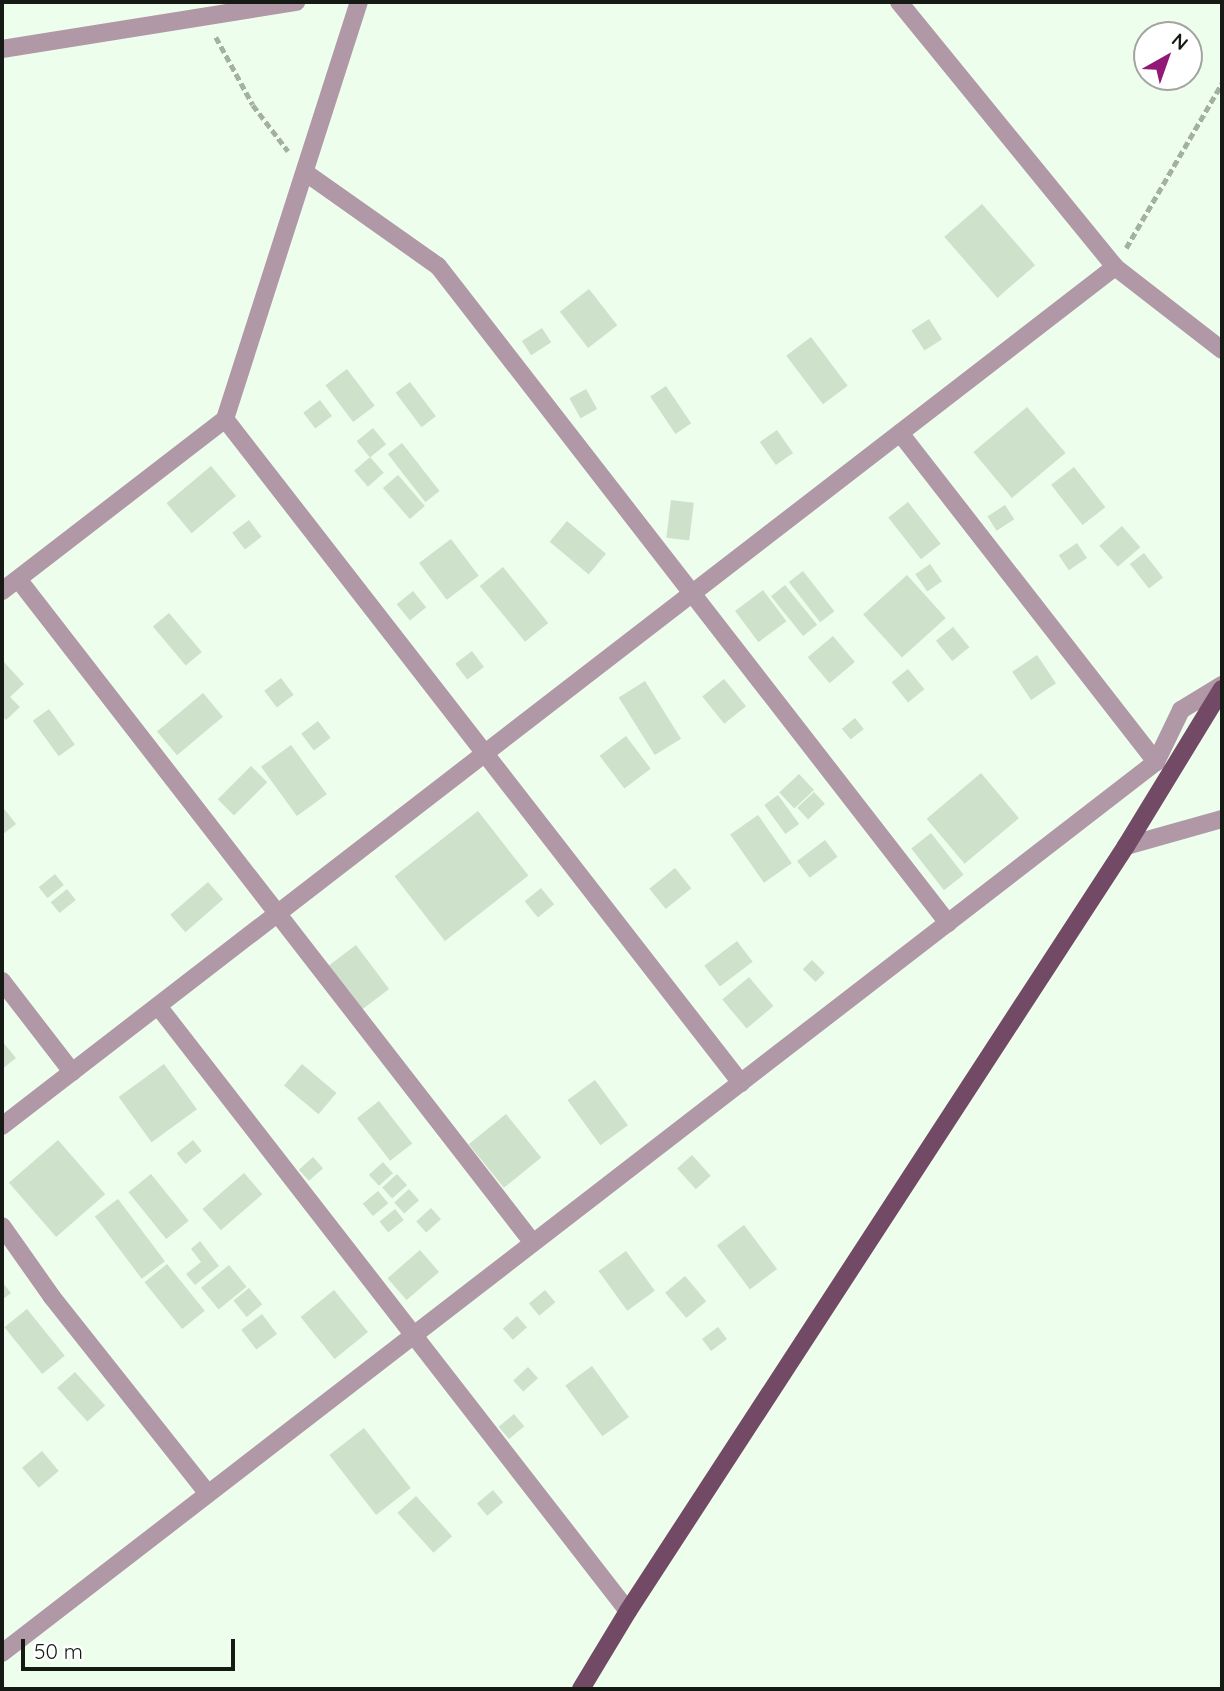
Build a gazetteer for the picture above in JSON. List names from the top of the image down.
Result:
{
  "scale_bar": "50 m",
  "north": "top right"
}
